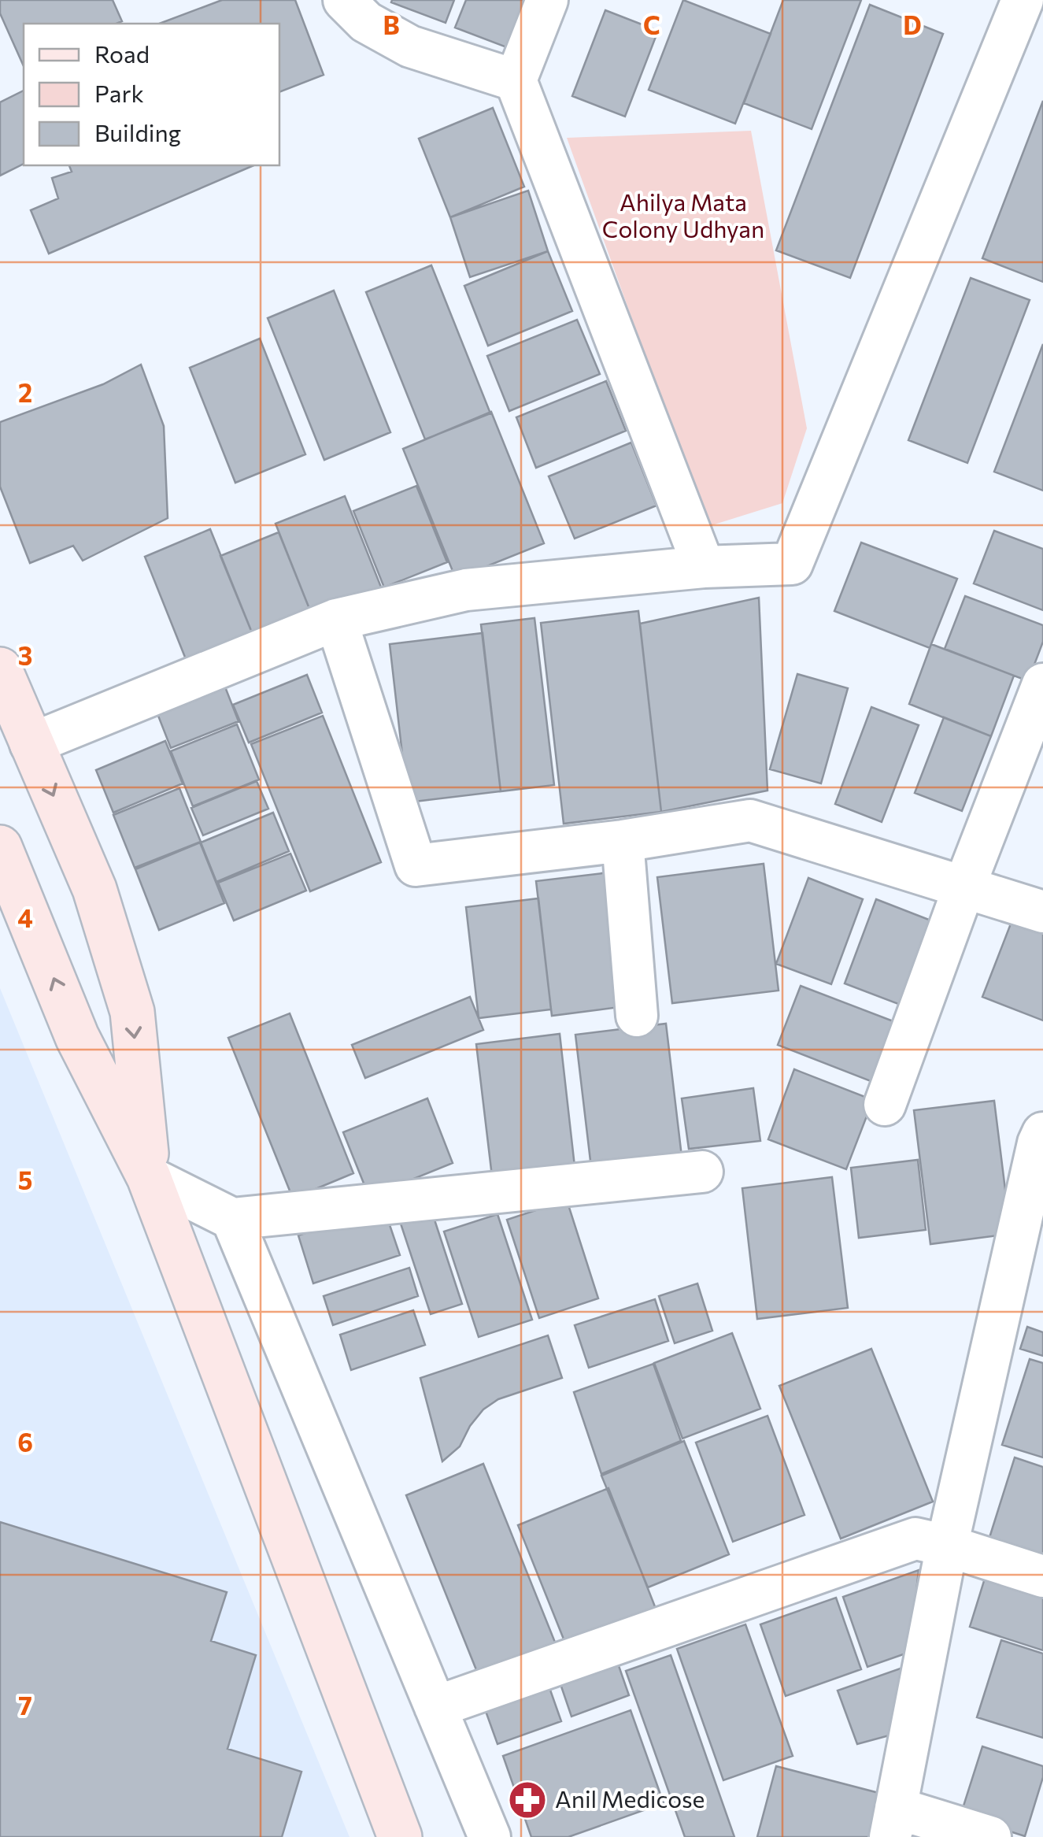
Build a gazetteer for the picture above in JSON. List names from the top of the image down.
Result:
{
  "parks": ["Ahilya Mata Colony Udhyan"],
  "places": {
    "pharmacy": ["Anil Medicose"]
  },
  "legend": ["Road", "Park", "Building"],
  "grid": {
    "columns": ["B", "C", "D"],
    "rows": [
      "2",
      "3",
      "4",
      "5",
      "6",
      "7"
    ]
  }
}
